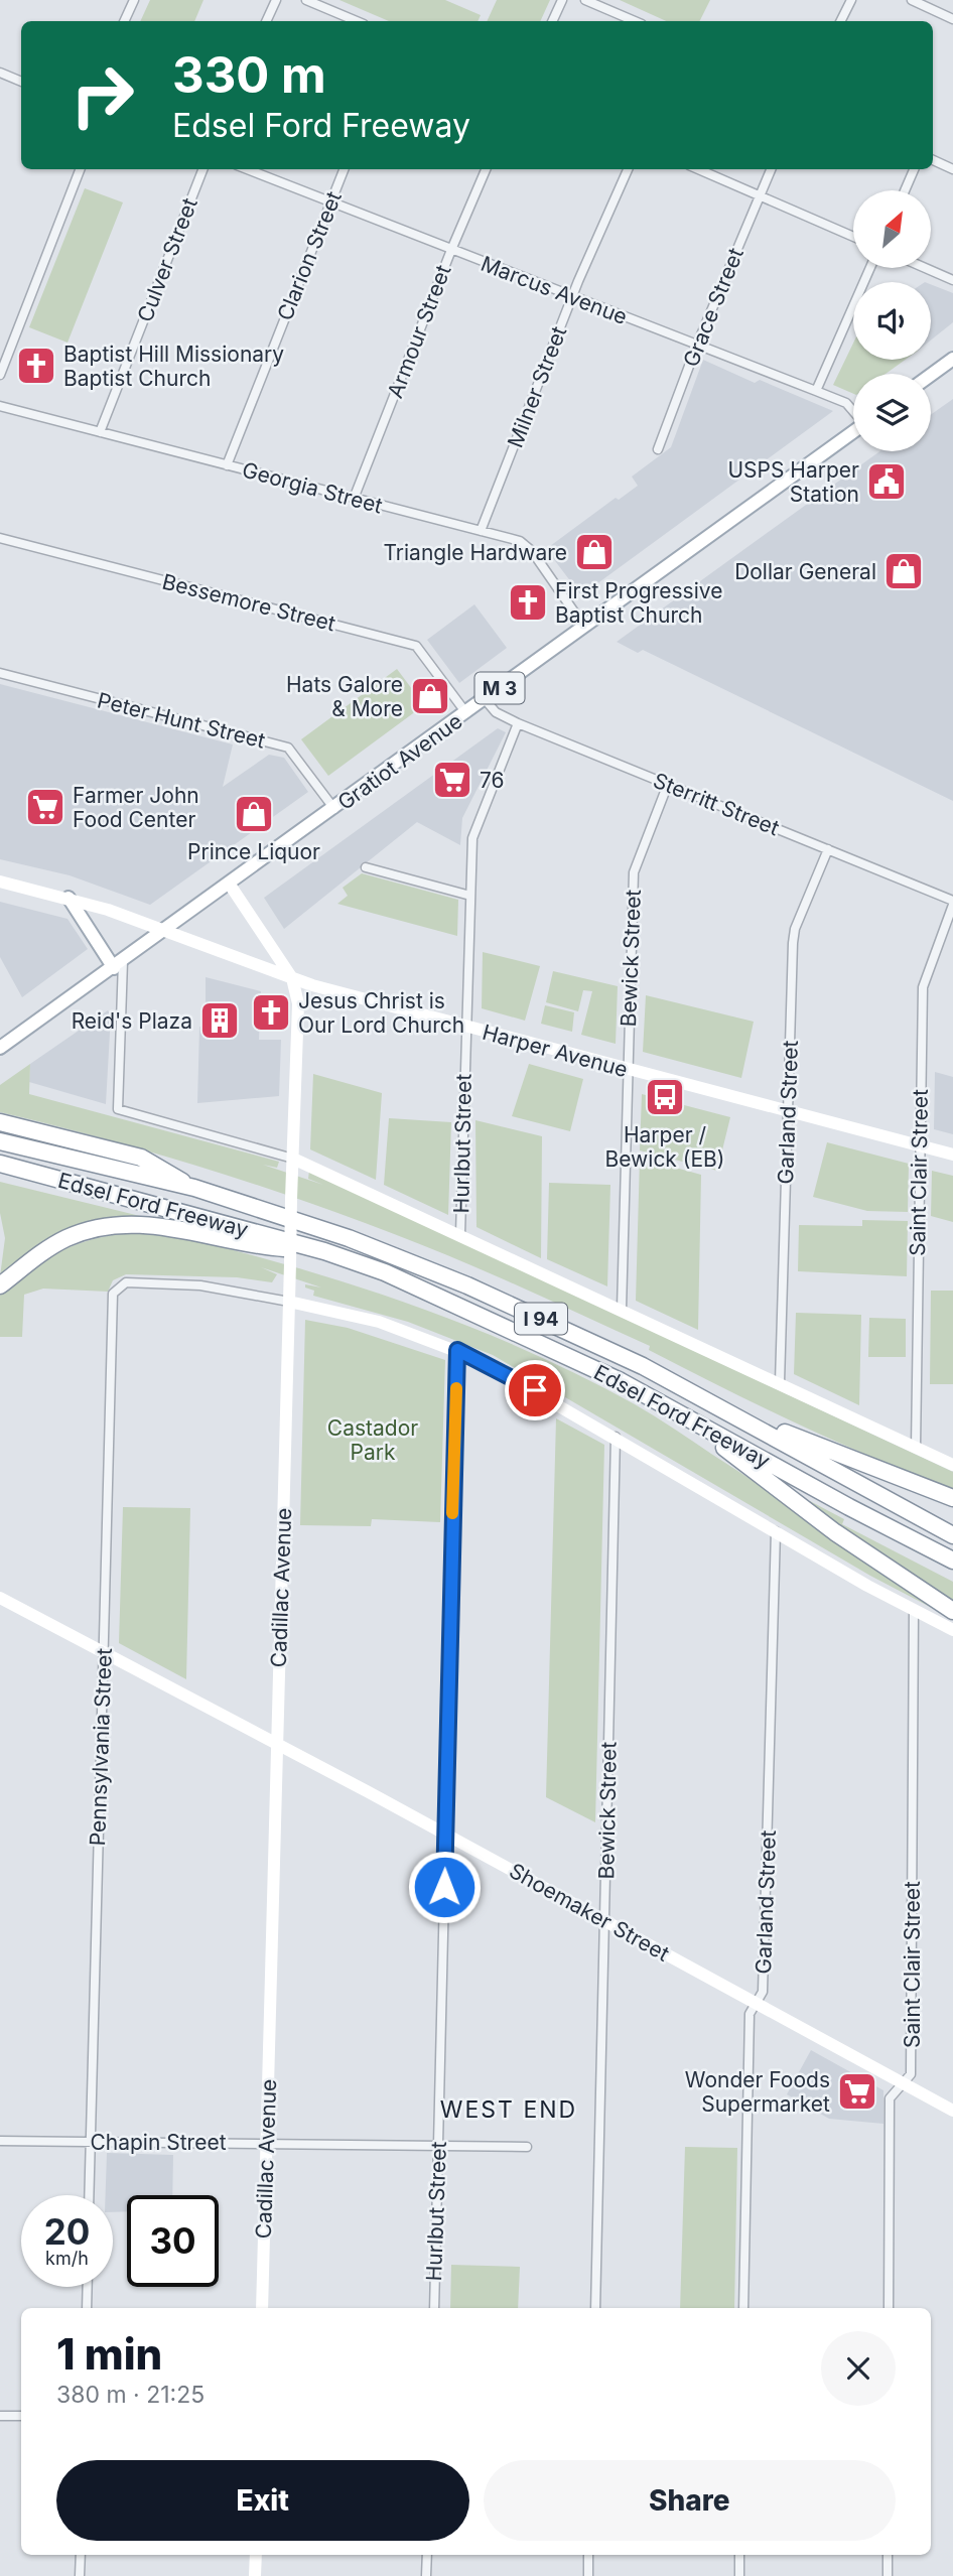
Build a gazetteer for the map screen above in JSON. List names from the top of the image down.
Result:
{
  "streets": {
    "highway": ["Edsel Ford Freeway", "I 94"],
    "main road": [
      "M 3",
      "Gratiot Avenue",
      "Harper Avenue",
      "Cadillac Avenue",
      "Shoemaker Street"
    ],
    "street": [
      "Clarion Street",
      "Culver Street",
      "Marcus Avenue",
      "Grace Street",
      "Armour Street",
      "Milner Street",
      "Georgia Street",
      "Bessemore Street",
      "Peter Hunt Street",
      "Sterritt Street",
      "Bewick Street",
      "Garland Street",
      "Hurlbut Street",
      "Saint Clair Street",
      "Pennsylvania Street",
      "Chapin Street"
    ]
  },
  "crossings": [
    ["Clarion Street", "Marcus Avenue"],
    ["Clarion Street", "Georgia Street"],
    ["Culver Street", "Georgia Street"],
    ["Marcus Avenue", "Grace Street"],
    ["Marcus Avenue", "Armour Street"],
    ["Marcus Avenue", "Milner Street"],
    ["Armour Street", "Georgia Street"],
    ["Milner Street", "Georgia Street"],
    ["Georgia Street", "Gratiot Avenue"],
    ["Bessemore Street", "Gratiot Avenue"],
    ["Peter Hunt Street", "Gratiot Avenue"],
    ["Gratiot Avenue", "Sterritt Street"],
    ["Gratiot Avenue", "Harper Avenue"],
    ["Gratiot Avenue", "Cadillac Avenue"],
    ["Sterritt Street", "Bewick Street"],
    ["Sterritt Street", "Garland Street"],
    ["Sterritt Street", "Hurlbut Street"],
    ["Sterritt Street", "Saint Clair Street"],
    ["Bewick Street", "Harper Avenue"],
    ["Bewick Street", "Shoemaker Street"],
    ["Harper Avenue", "Garland Street"],
    ["Harper Avenue", "Hurlbut Street"],
    ["Harper Avenue", "Saint Clair Street"],
    ["Harper Avenue", "Cadillac Avenue"],
    ["Garland Street", "Shoemaker Street"],
    ["Hurlbut Street", "Shoemaker Street"],
    ["Hurlbut Street", "Chapin Street"],
    ["Saint Clair Street", "Shoemaker Street"],
    ["Cadillac Avenue", "Pennsylvania Street"],
    ["Cadillac Avenue", "Shoemaker Street"],
    ["Cadillac Avenue", "Chapin Street"],
    ["Pennsylvania Street", "Shoemaker Street"],
    ["Pennsylvania Street", "Chapin Street"]
  ],
  "districts": ["WEST END"],
  "parks": ["Castador Park"],
  "places": {
    "church": ["Baptist Hill Missionary Baptist Church", "First Progressive Baptist Church", "Jesus Christ is Our Lord Church"],
    "public building": ["USPS Harper Station"],
    "shop": [
      "Triangle Hardware",
      "Dollar General",
      "Hats Galore & More",
      "Prince Liquor"
    ],
    "supermarket": ["76", "Farmer John Food Center", "Wonder Foods Supermarket"],
    "building": ["Reid's Plaza"],
    "bus stop": ["Harper / Bewick (EB)"]
  },
  "north": "top right",
  "page": {
    "turn": ["330 m", "Edsel Ford Freeway"],
    "speed": "20 km/h",
    "limit": "30",
    "heading": ["1 min", "380 m · 21:25"],
    "buttons": ["Exit", "Share"]
  }
}
